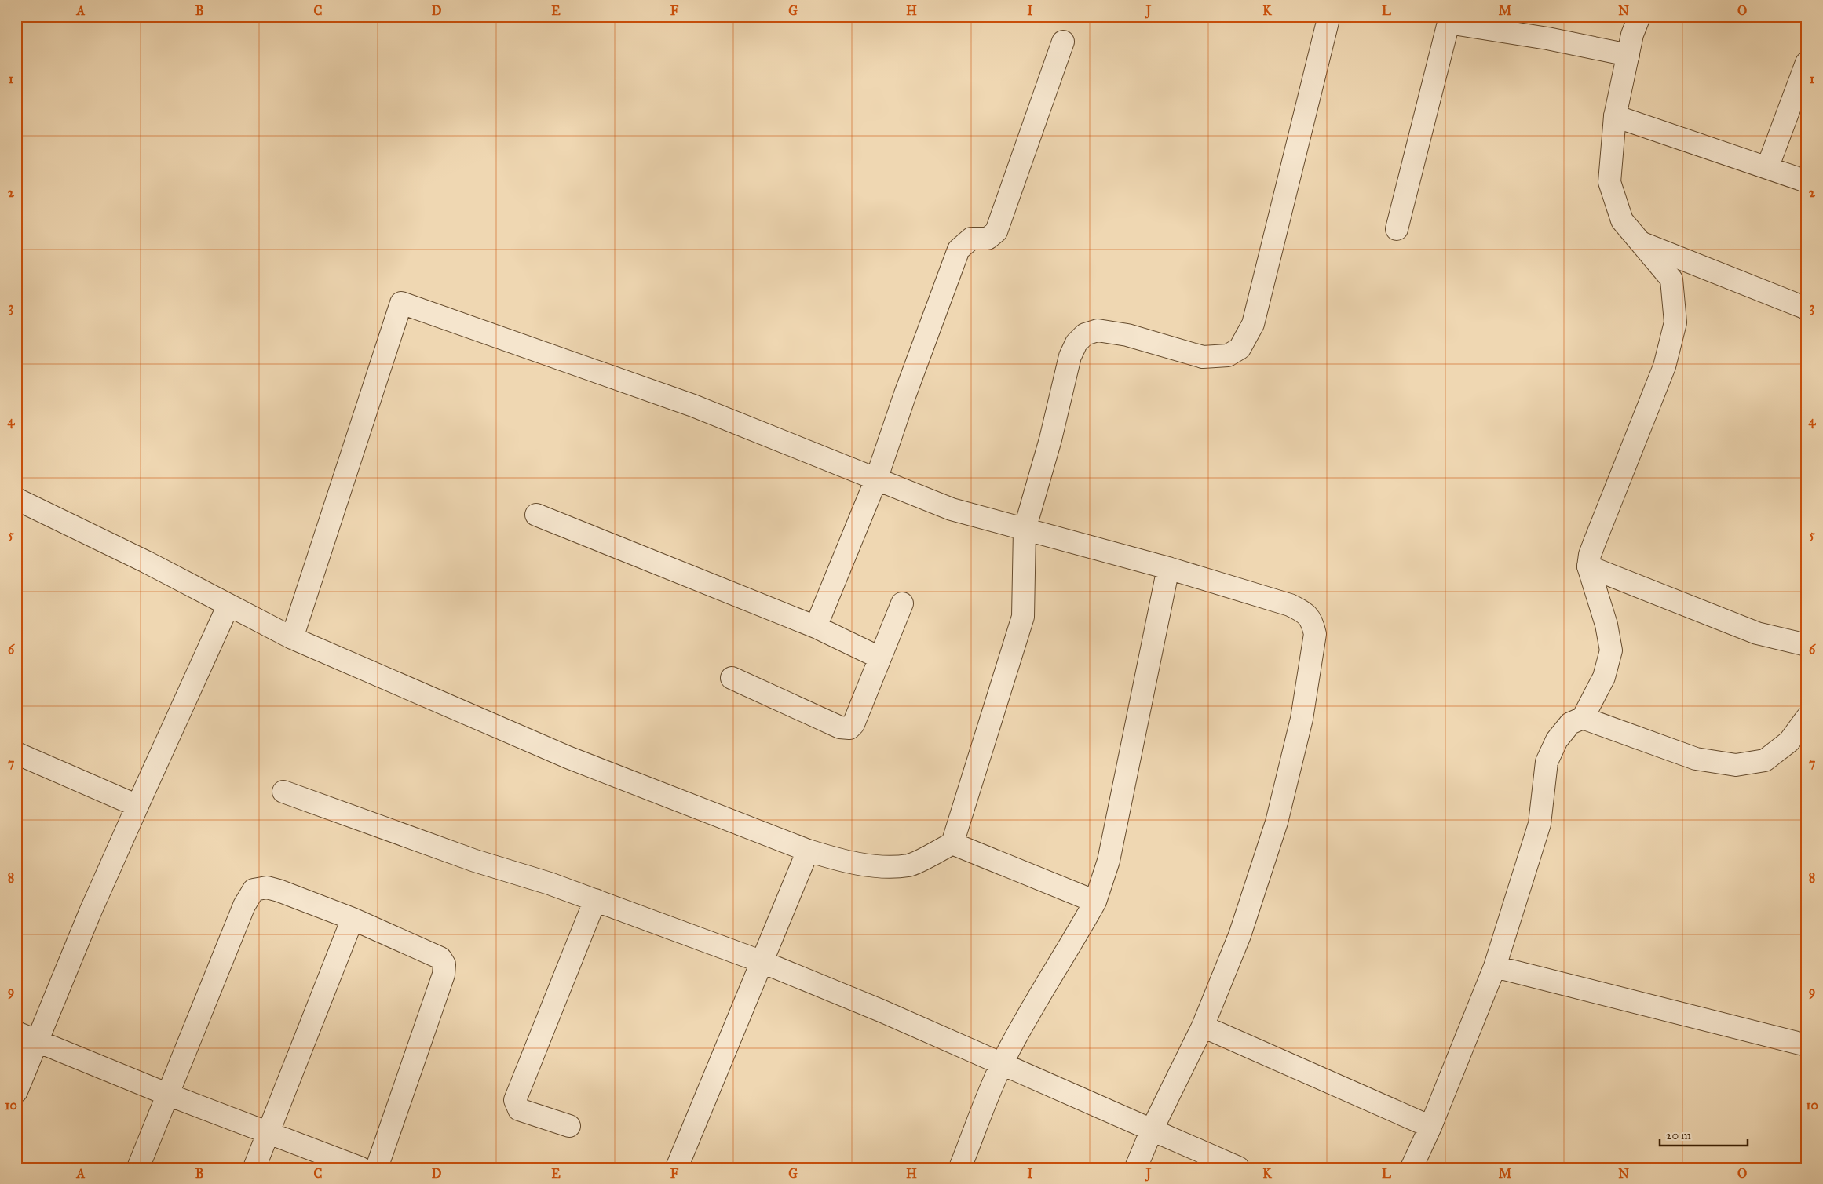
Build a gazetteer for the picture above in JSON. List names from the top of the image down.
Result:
{
  "scale_bar": "20 m",
  "grid": {
    "columns": [
      "A",
      "B",
      "C",
      "D",
      "E",
      "F",
      "G",
      "H",
      "I",
      "J",
      "K",
      "L",
      "M",
      "N",
      "O"
    ],
    "rows": [
      "1",
      "2",
      "3",
      "4",
      "5",
      "6",
      "7",
      "8",
      "9",
      "10"
    ]
  }
}
